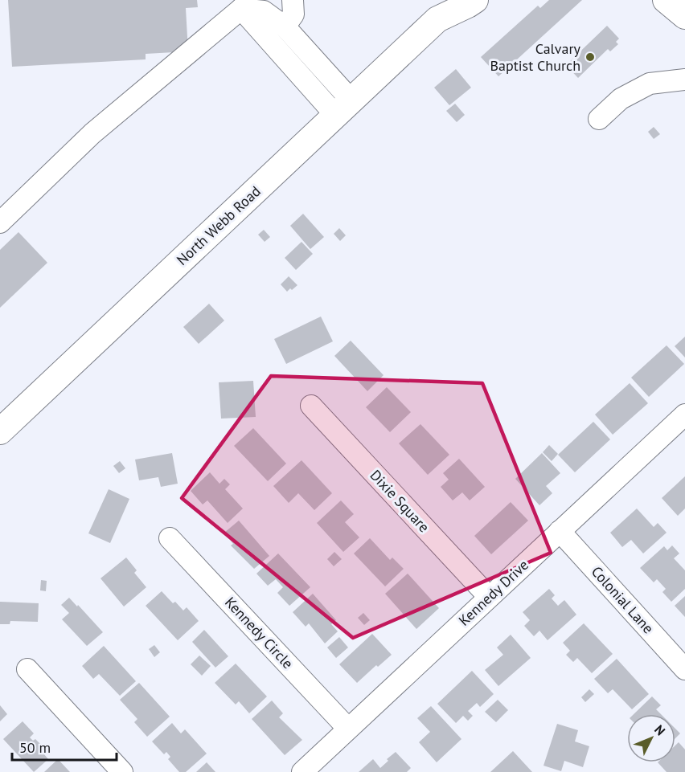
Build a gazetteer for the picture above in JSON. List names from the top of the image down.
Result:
{
  "streets": {
    "main road": ["North Webb Road"],
    "street": [
      "Dixie Square",
      "Kennedy Drive",
      "Colonial Lane",
      "Kennedy Circle"
    ]
  },
  "crossings": [
    ["Dixie Square", "Kennedy Drive"],
    ["Kennedy Drive", "Colonial Lane"],
    ["Kennedy Drive", "Kennedy Circle"]
  ],
  "places": ["Calvary Baptist Church"],
  "scale_bar": "50 m",
  "north": "top right"
}
